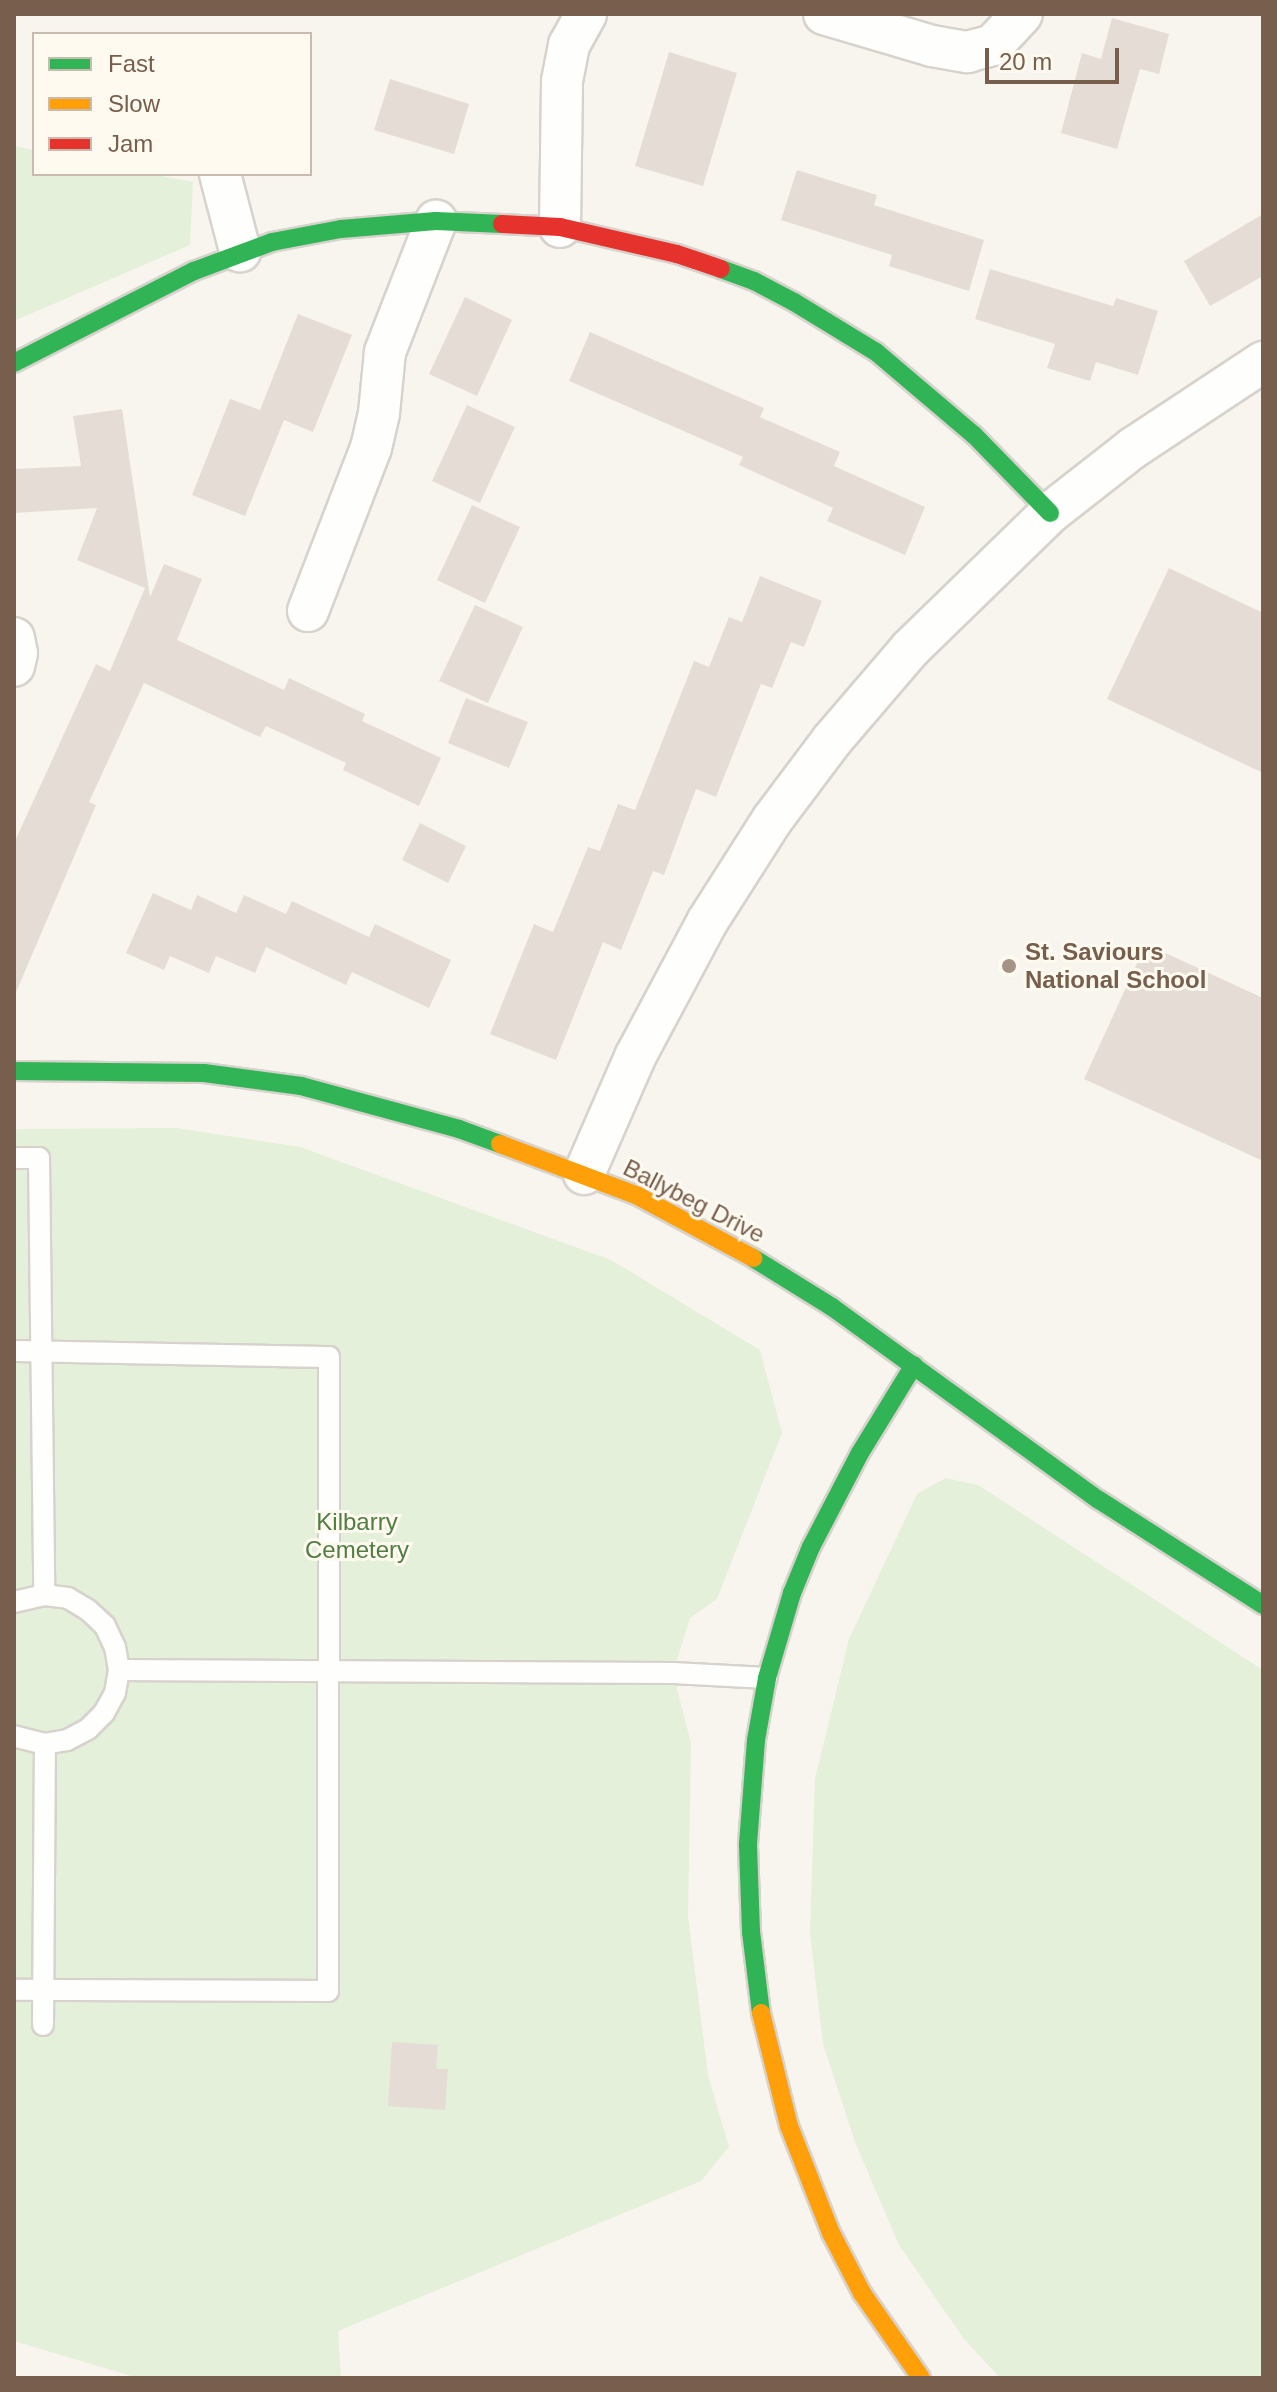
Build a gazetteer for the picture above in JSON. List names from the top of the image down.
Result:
{
  "streets": {
    "street": ["Ballybeg Drive"]
  },
  "parks": ["Kilbarry Cemetery"],
  "places": ["St. Saviours National School"],
  "legend": ["Fast", "Slow", "Jam"],
  "scale_bar": "20 m"
}
